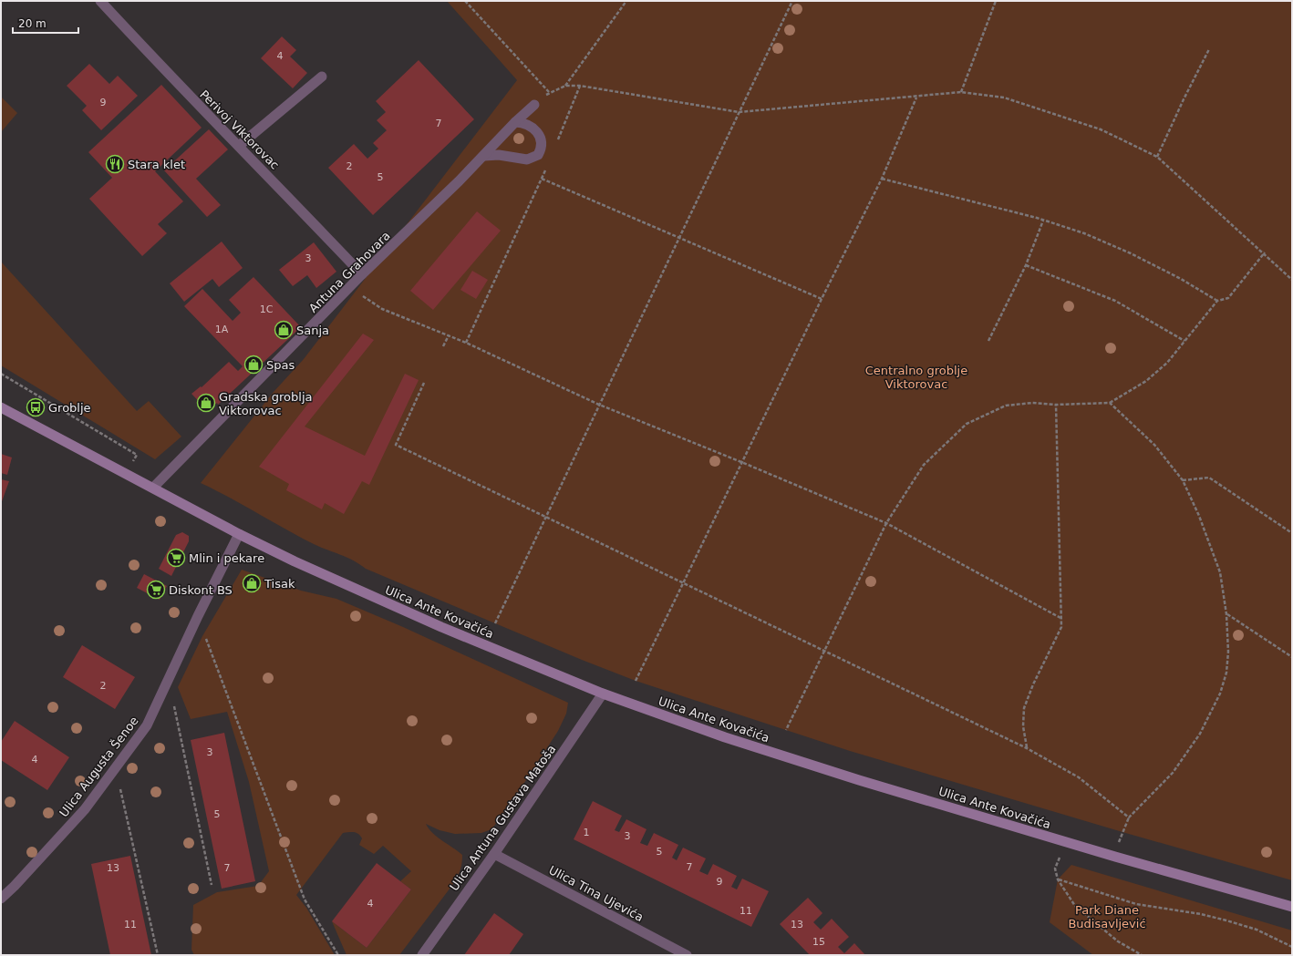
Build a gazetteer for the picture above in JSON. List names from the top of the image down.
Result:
{
  "streets": {
    "main road": ["Ulica Ante Kovačića"],
    "street": [
      "Perivoj Viktorovac",
      "Antuna Grahovara",
      "Ulica Augusta Šenoe",
      "Ulica Antuna Gustava Matoša",
      "Ulica Tina Ujevića"
    ]
  },
  "crossings": [
    ["Perivoj Viktorovac", "Antuna Grahovara"],
    ["Antuna Grahovara", "Ulica Ante Kovačića"],
    ["Ulica Ante Kovačića", "Ulica Augusta Šenoe"],
    ["Ulica Ante Kovačića", "Ulica Antuna Gustava Matoša"],
    ["Ulica Antuna Gustava Matoša", "Ulica Tina Ujevića"]
  ],
  "parks": ["Centralno groblje Viktorovac", "Park Diane Budisavljević"],
  "places": {
    "restaurant": ["Stara klet"],
    "shop": [
      "Sanja",
      "Spas",
      "Gradska groblja Viktorovac",
      "Tisak"
    ],
    "bus stop": ["Groblje"],
    "supermarket": ["Mlin i pekare", "Diskont BS"]
  },
  "house_numbers": [
    "4",
    "9",
    "7",
    "2",
    "5",
    "3",
    "1C",
    "1A",
    "2",
    "3",
    "4",
    "5",
    "1",
    "3",
    "5",
    "7",
    "13",
    "7",
    "9",
    "4",
    "11",
    "11",
    "13",
    "15"
  ],
  "scale_bar": "20 m"
}
